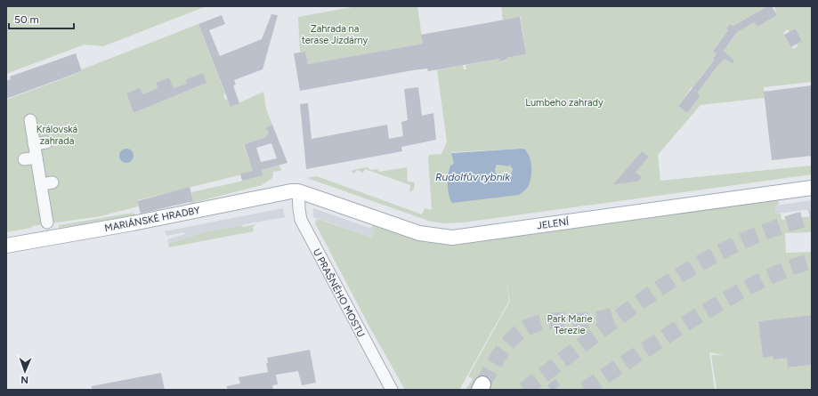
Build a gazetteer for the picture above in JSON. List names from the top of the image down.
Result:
{
  "streets": {
    "main road": ["MARIÁNSKÉ HRADBY", "JELENÍ"],
    "street": ["U PRAŠNÉHO MOSTU"]
  },
  "crossings": [
    ["MARIÁNSKÉ HRADBY", "JELENÍ"],
    ["MARIÁNSKÉ HRADBY", "U PRAŠNÉHO MOSTU"],
    ["JELENÍ", "U PRAŠNÉHO MOSTU"]
  ],
  "water": ["Rudolfův rybník"],
  "parks": [
    "Zahrada na terase Jízdárny",
    "Lumbeho zahrady",
    "Královská zahrada",
    "Park Marie Terezie"
  ],
  "scale_bar": "50 m",
  "north": "bottom"
}
